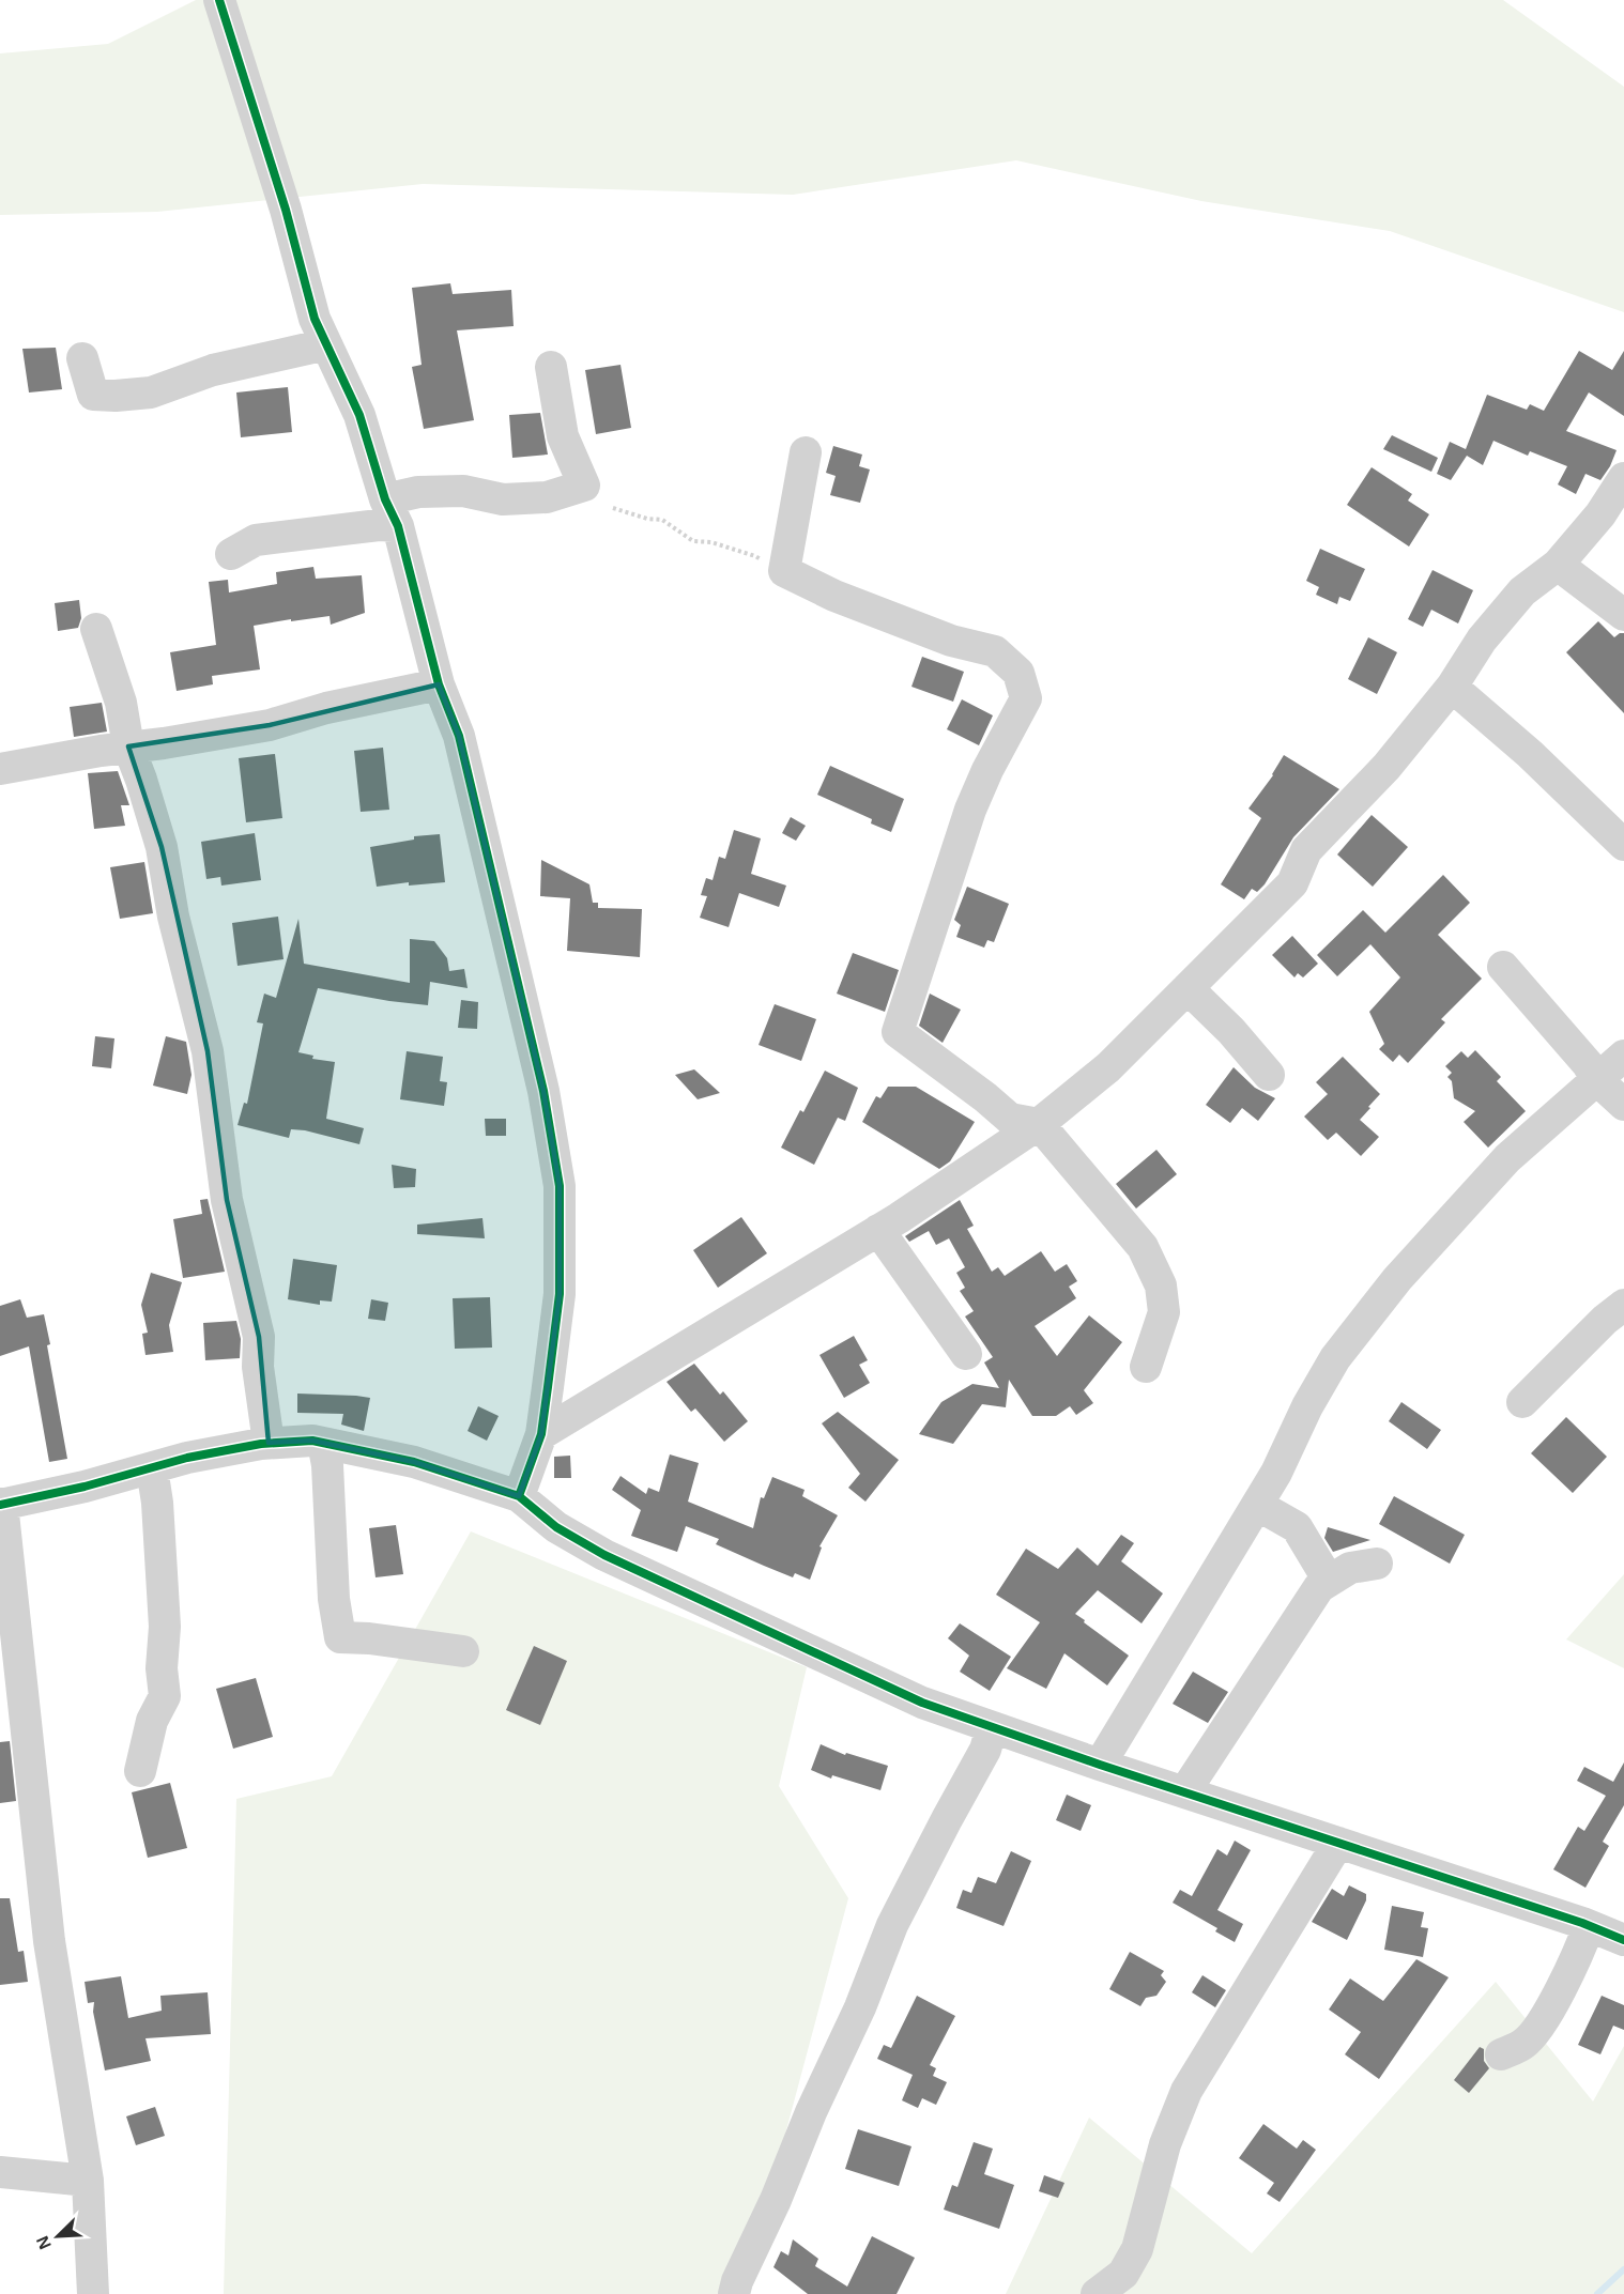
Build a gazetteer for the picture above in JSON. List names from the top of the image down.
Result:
{
  "north": "bottom left"
}
